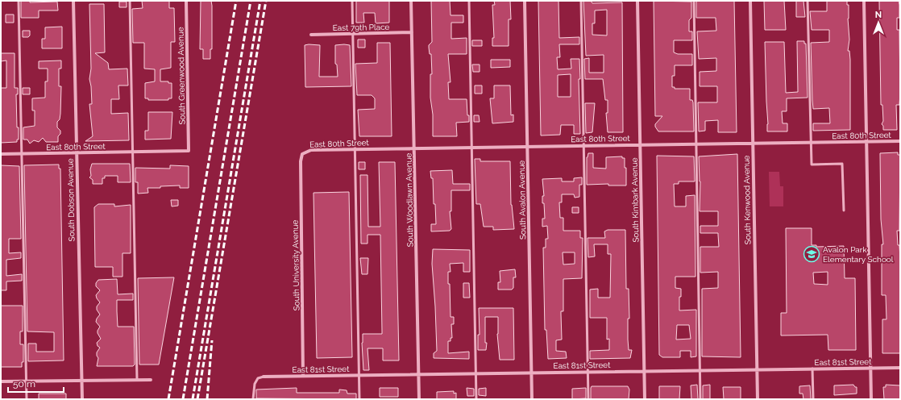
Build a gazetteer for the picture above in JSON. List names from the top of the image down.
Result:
{
  "streets": {
    "street": [
      "East 79th Place",
      "South Greenwood Avenue",
      "East 80th Street",
      "South Dobson Avenue",
      "South Woodlawn Avenue",
      "South Avalon Avenue",
      "South Kimbark Avenue",
      "South Kenwood Avenue",
      "South University Avenue",
      "East 81st Street"
    ]
  },
  "crossings": [
    ["East 79th Place", "South Woodlawn Avenue"],
    ["South Greenwood Avenue", "East 80th Street"],
    ["East 80th Street", "South Dobson Avenue"],
    ["East 80th Street", "South Woodlawn Avenue"],
    ["East 80th Street", "South Avalon Avenue"],
    ["East 80th Street", "South Kimbark Avenue"],
    ["East 80th Street", "South Kenwood Avenue"],
    ["East 80th Street", "South University Avenue"],
    ["South Woodlawn Avenue", "East 81st Street"],
    ["South Avalon Avenue", "East 81st Street"],
    ["South Kimbark Avenue", "East 81st Street"],
    ["South Kenwood Avenue", "East 81st Street"],
    ["South University Avenue", "East 81st Street"]
  ],
  "places": {
    "school or university": ["Avalon Park Elementary School"]
  },
  "scale_bar": "50 m",
  "north": "top"
}
